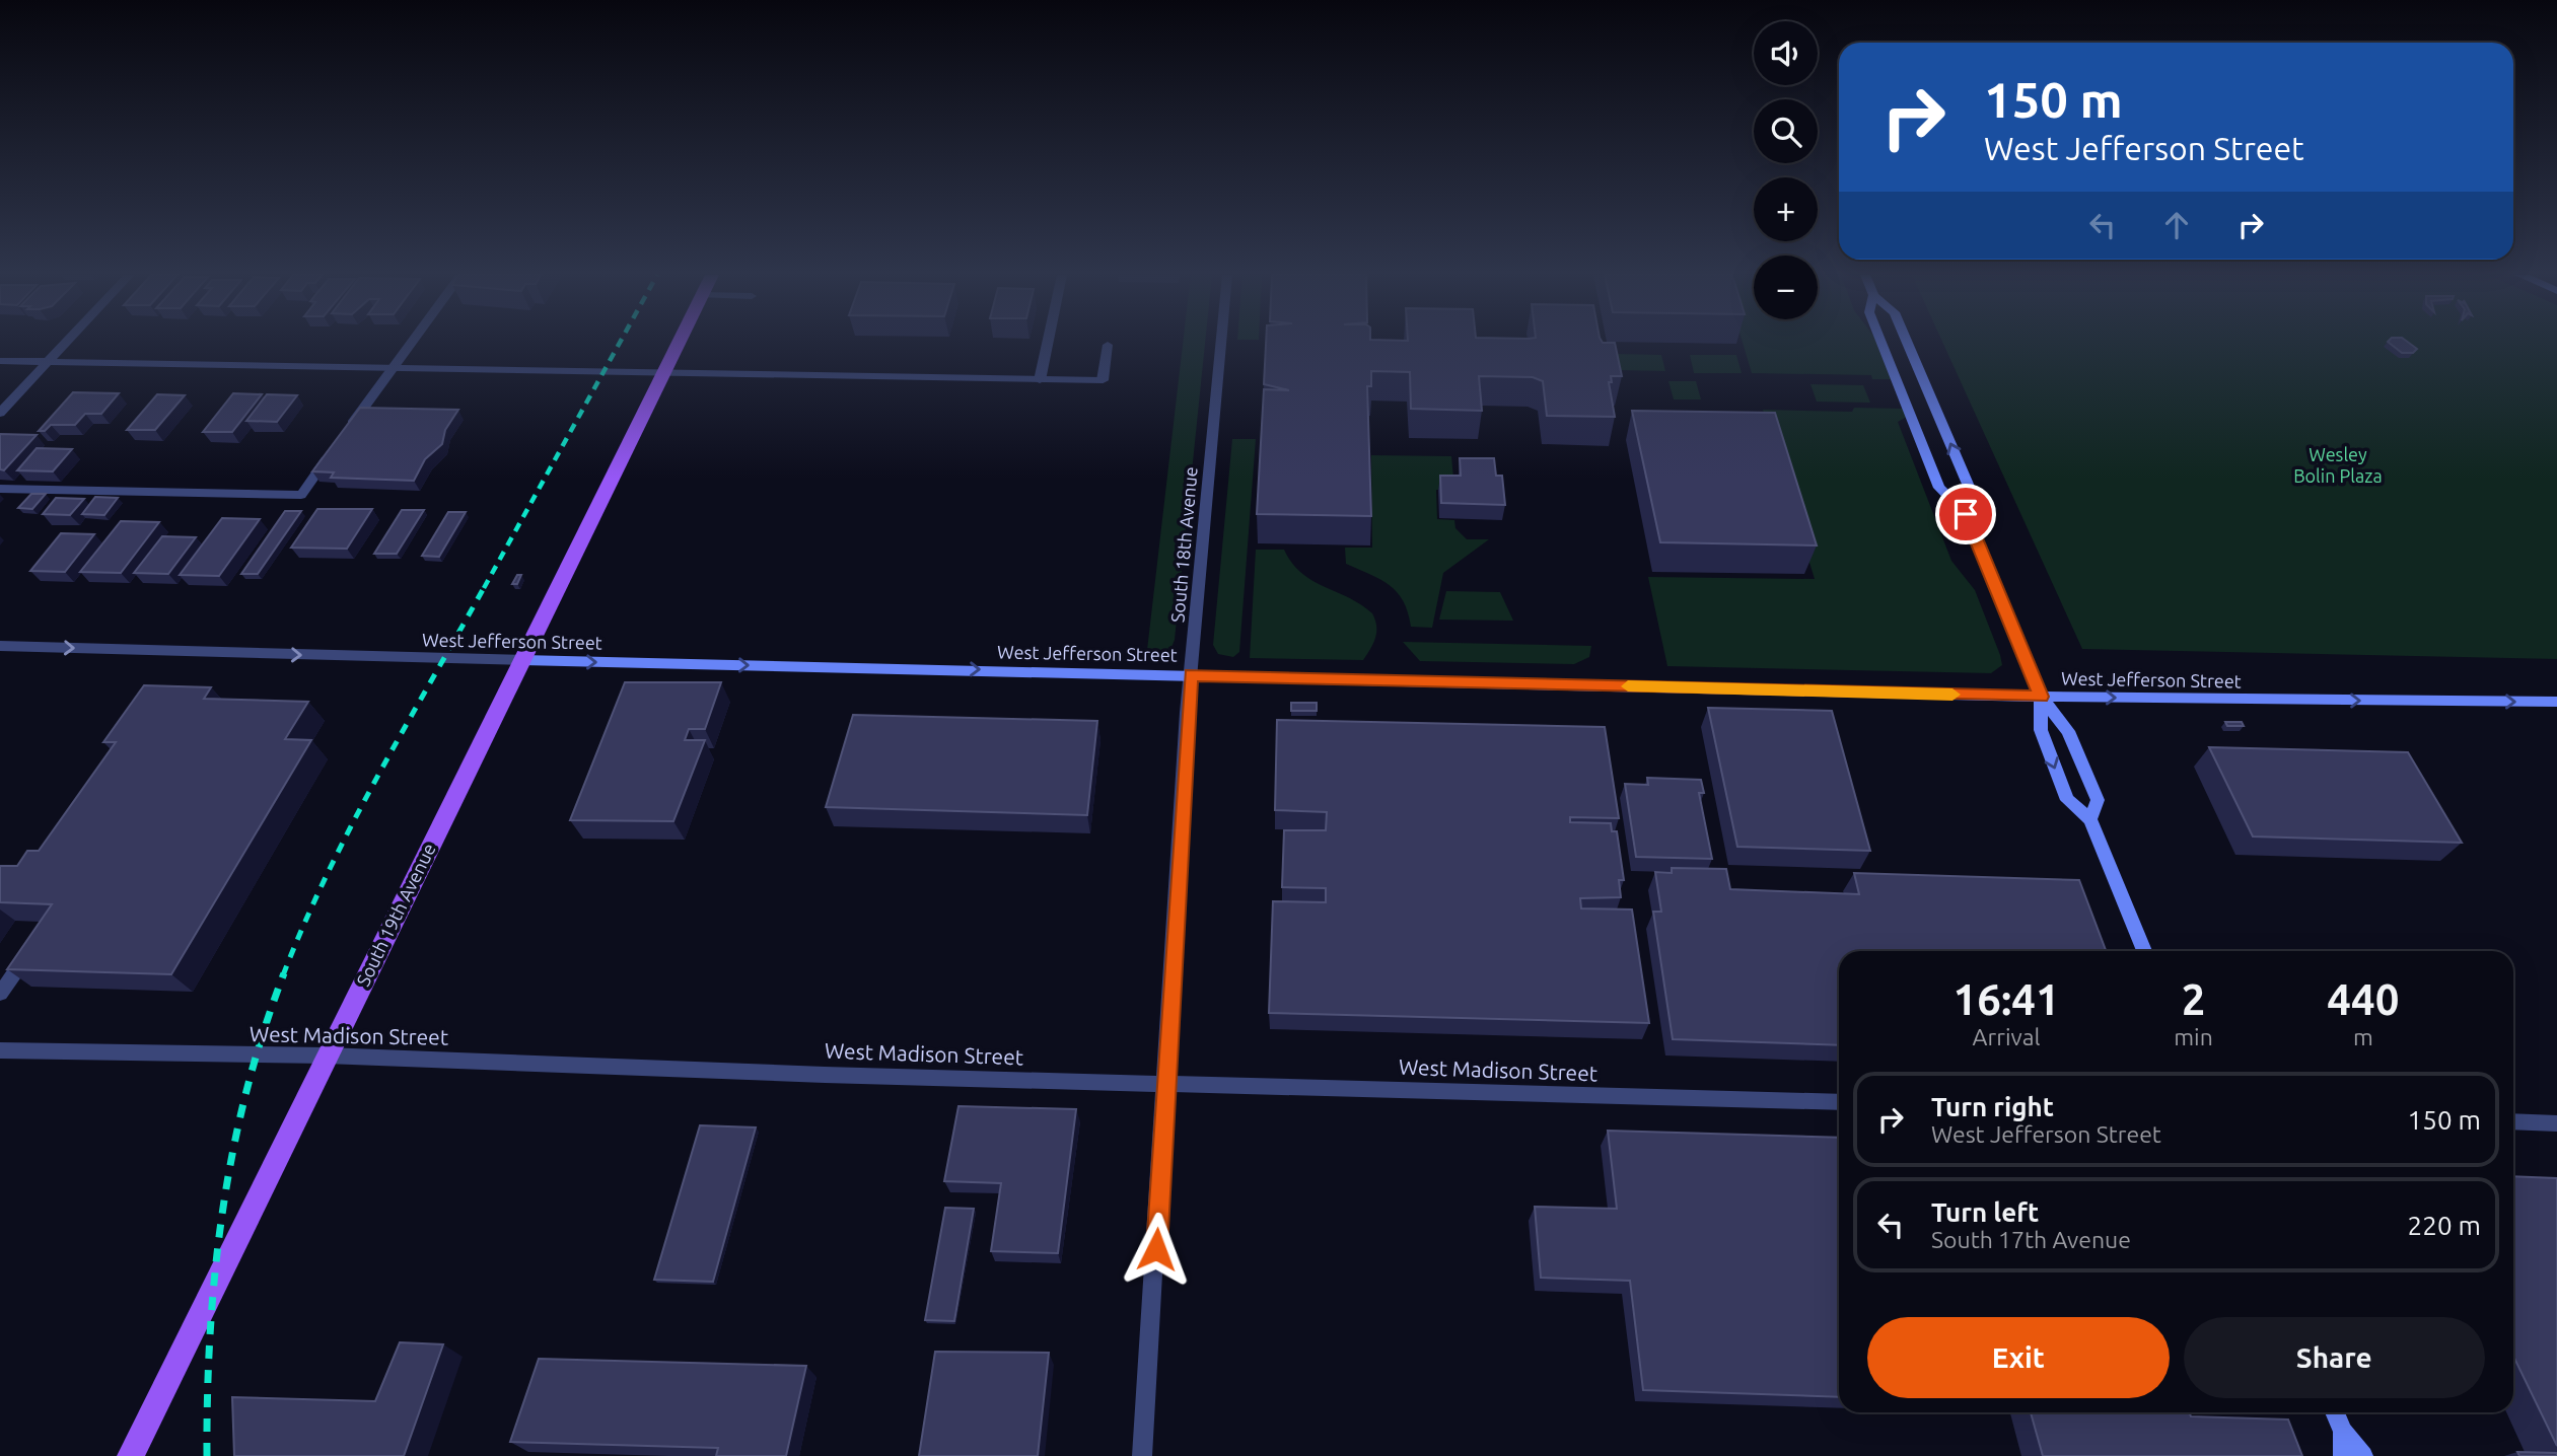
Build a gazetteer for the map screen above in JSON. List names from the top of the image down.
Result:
{
  "streets": {
    "main road": ["West Jefferson Street", "South 19th Avenue"],
    "street": ["South 18th Avenue", "West Madison Street"]
  },
  "crossings": [
    ["South 18th Avenue", "West Jefferson Street"],
    ["South 18th Avenue", "West Madison Street"],
    ["West Jefferson Street", "South 19th Avenue"],
    ["South 19th Avenue", "West Madison Street"]
  ],
  "one_way": ["West Jefferson Street"],
  "parks": ["Wesley Bolin Plaza"],
  "page": {
    "map_buttons": ["+", "−"],
    "turn": ["150 m", "West Jefferson Street"],
    "eta": [
      "16:41",
      "Arrival",
      "2",
      "min",
      "440",
      "m"
    ],
    "list": [
      {
        "name": "Turn right",
        "note": "West Jefferson Street",
        "value": "150 m"
      },
      {
        "name": "Turn left",
        "note": "South 17th Avenue",
        "value": "220 m"
      }
    ],
    "buttons": ["Exit", "Share"]
  }
}
